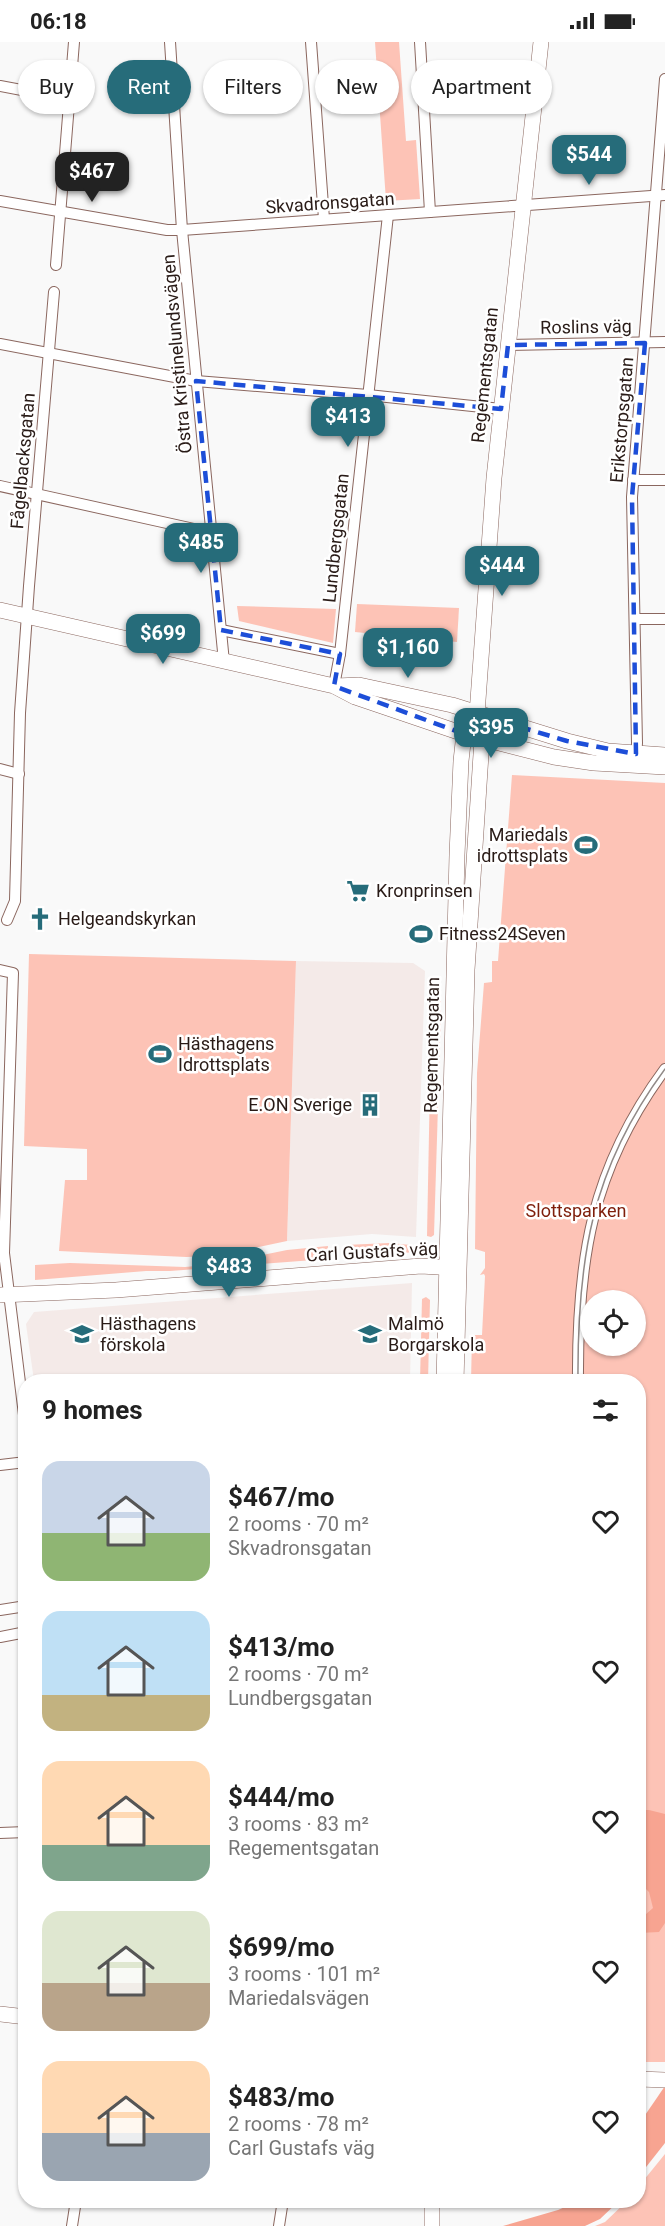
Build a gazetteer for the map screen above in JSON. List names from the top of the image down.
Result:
{
  "streets": {
    "main road": ["Regementsgatan", "Carl Gustafs väg"],
    "street": [
      "Skvadronsgatan",
      "Roslins väg",
      "Östra Kristinelundsvägen",
      "Erikstorpsgatan",
      "Fågelbacksgatan",
      "Lundbergsgatan"
    ]
  },
  "crossings": [
    ["Skvadronsgatan", "Östra Kristinelundsvägen"],
    ["Skvadronsgatan", "Regementsgatan"],
    ["Skvadronsgatan", "Erikstorpsgatan"],
    ["Skvadronsgatan", "Lundbergsgatan"],
    ["Roslins väg", "Regementsgatan"],
    ["Roslins väg", "Erikstorpsgatan"],
    ["Regementsgatan", "Carl Gustafs väg"]
  ],
  "parks": ["Slottsparken"],
  "places": {
    "sports": ["Mariedals idrottsplats", "Fitness24Seven", "Hästhagens Idrottsplats"],
    "supermarket": ["Kronprinsen"],
    "church": ["Helgeandskyrkan"],
    "building": ["E.ON Sverige"],
    "school or university": ["Hästhagens förskola", "Malmö Borgarskola"]
  },
  "page": {
    "status": "06:18",
    "chip": [
      "Buy",
      "Rent",
      "Filters",
      "New",
      "Apartment"
    ],
    "price": [
      "$544",
      "$467",
      "$413",
      "$485",
      "$444",
      "$699",
      "$1,160",
      "$395",
      "$483"
    ],
    "heading": "9 homes",
    "list": [
      {
        "name": "$467/mo",
        "note": "2 rooms · 70 m² · Skvadronsgatan"
      },
      {
        "name": "$413/mo",
        "note": "2 rooms · 70 m² · Lundbergsgatan"
      },
      {
        "name": "$444/mo",
        "note": "3 rooms · 83 m² · Regementsgatan"
      },
      {
        "name": "$699/mo",
        "note": "3 rooms · 101 m² · Mariedalsvägen"
      },
      {
        "name": "$483/mo",
        "note": "2 rooms · 78 m² · Carl Gustafs väg"
      }
    ]
  }
}
